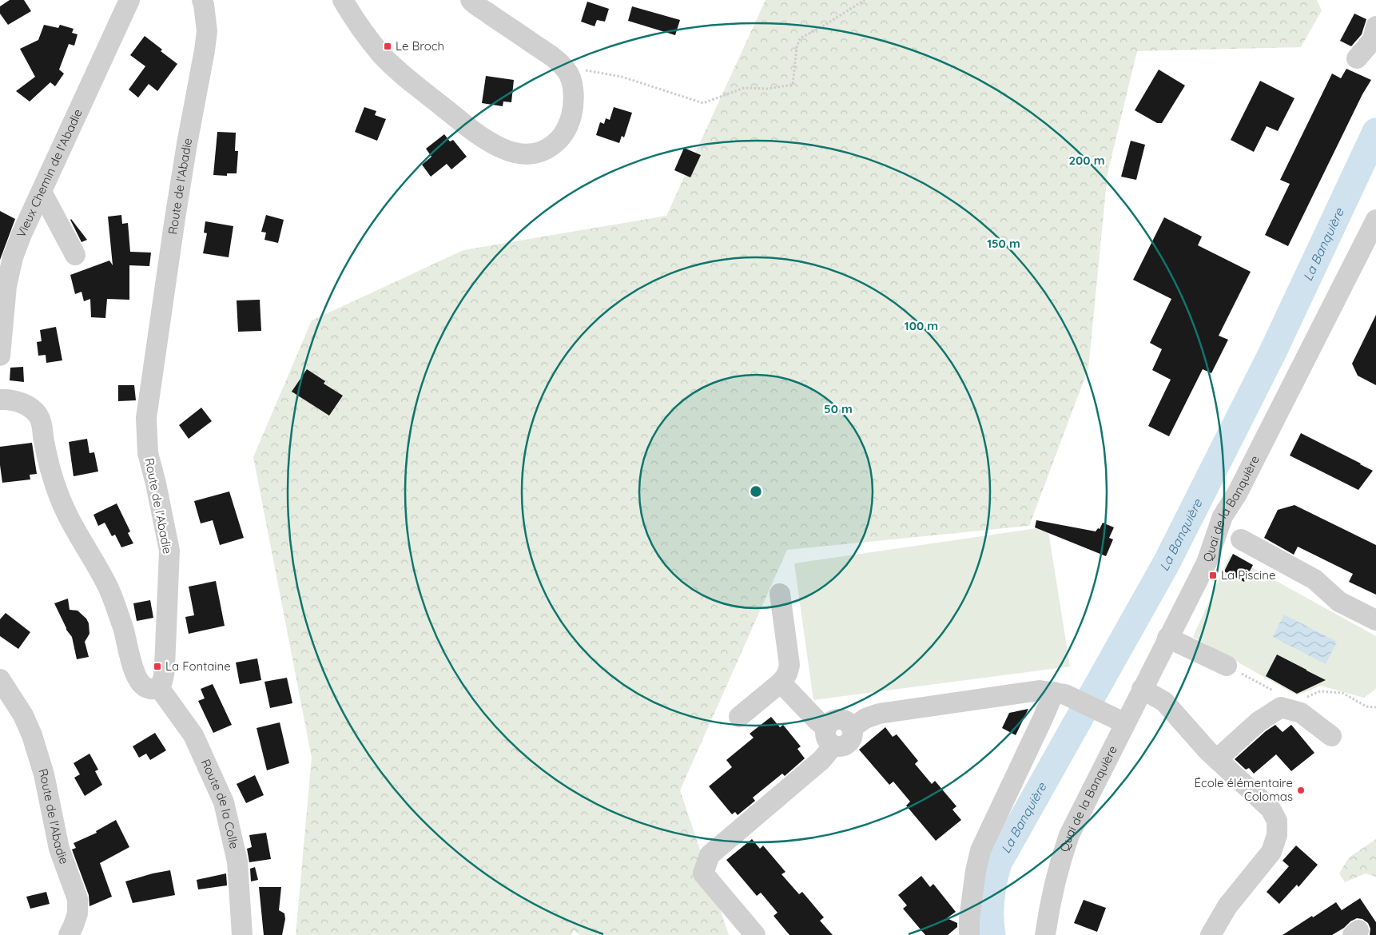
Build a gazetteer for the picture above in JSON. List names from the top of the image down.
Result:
{
  "streets": {
    "street": [
      "Vieux Chemin de l'Abadie",
      "Route de l'Abadie",
      "Quai de la Banquière",
      "Route de la Colle"
    ]
  },
  "crossings": [
    ["Route de l'Abadie", "Route de la Colle"]
  ],
  "water": ["La Banquière"],
  "places": {
    "transit": ["Le Broch", "La Piscine", "La Fontaine"],
    "other": ["École élémentaire Colomas"]
  },
  "rings": [
    "200 m",
    "150 m",
    "100 m",
    "50 m"
  ]
}
